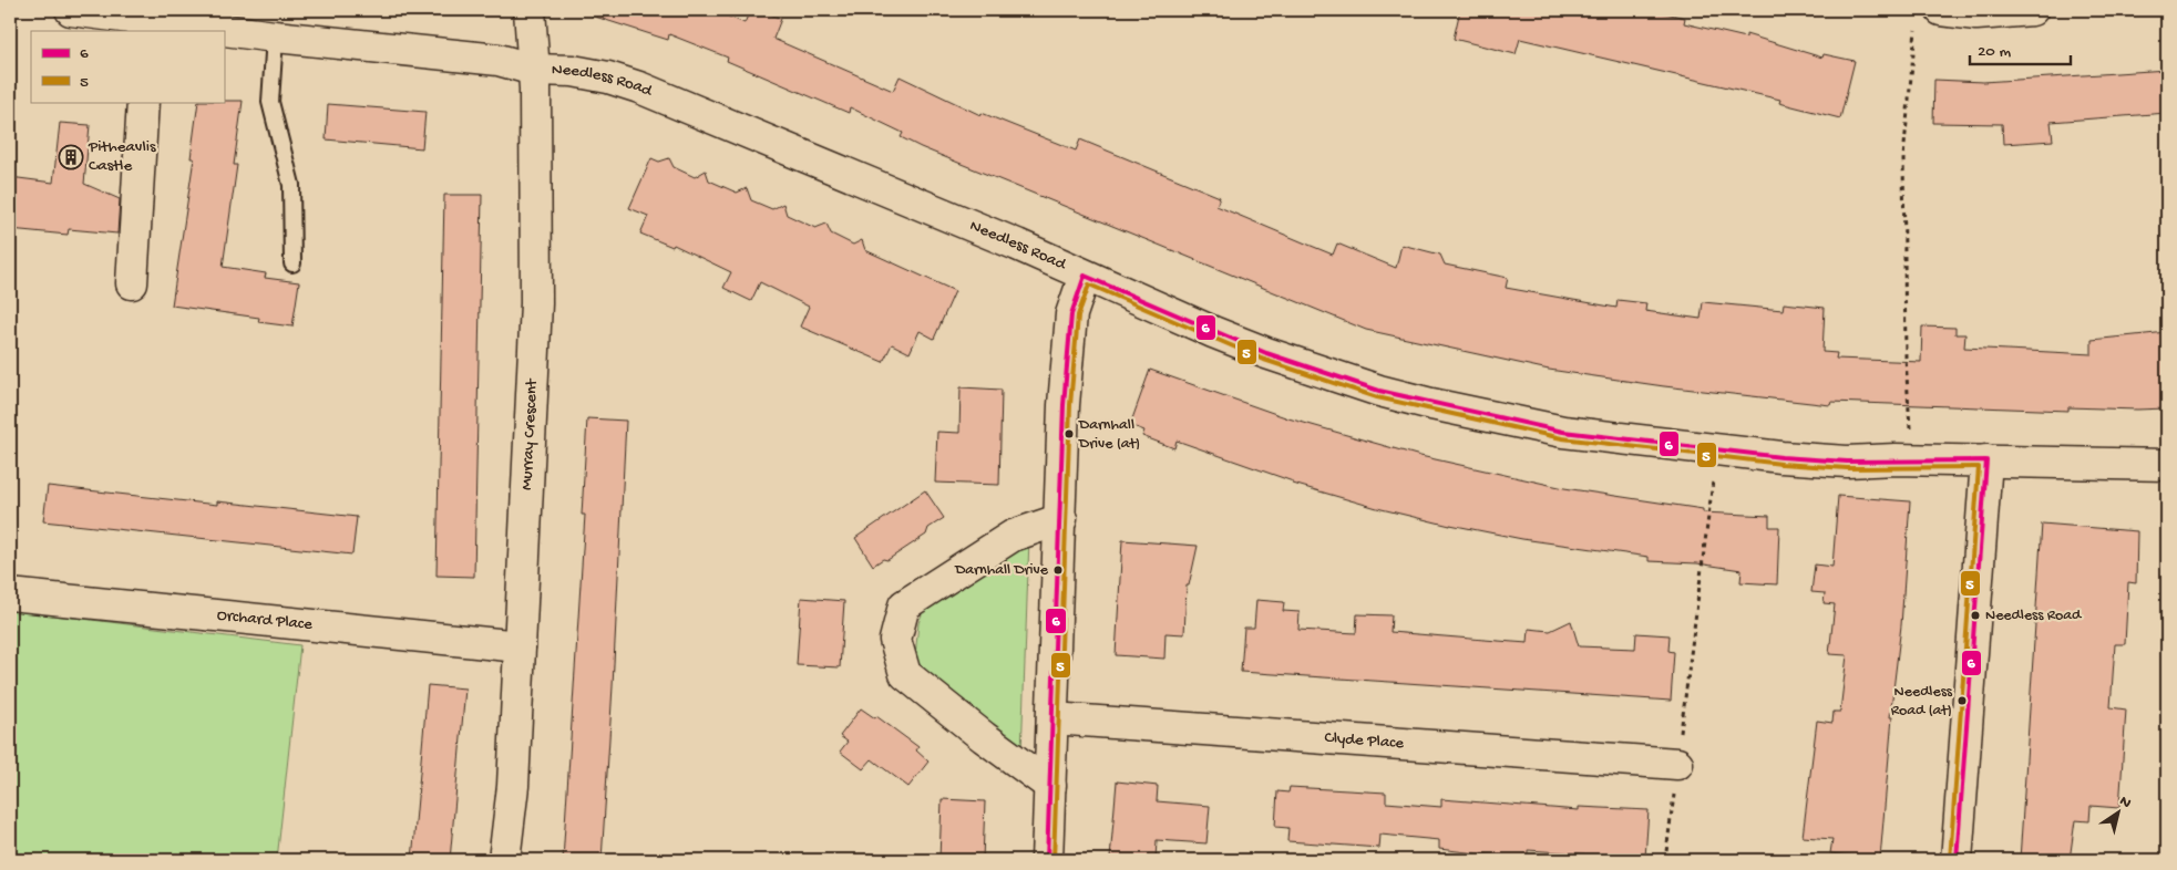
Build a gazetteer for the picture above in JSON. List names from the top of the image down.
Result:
{
  "streets": {
    "street": [
      "Needless Road",
      "Murray Crescent",
      "Orchard Place",
      "Clyde Place"
    ]
  },
  "crossings": [
    ["Needless Road", "Murray Crescent"],
    ["Murray Crescent", "Orchard Place"]
  ],
  "places": {
    "building": ["Pitheavlis Castle"],
    "other": [
      "Darnhall Drive (at)",
      "Darnhall Drive",
      "Needless Road",
      "Needless Road (at)"
    ]
  },
  "lines": ["transit line 6", "transit line 5"],
  "legend": ["6", "5"],
  "scale_bar": "20 m",
  "north": "top right"
}
